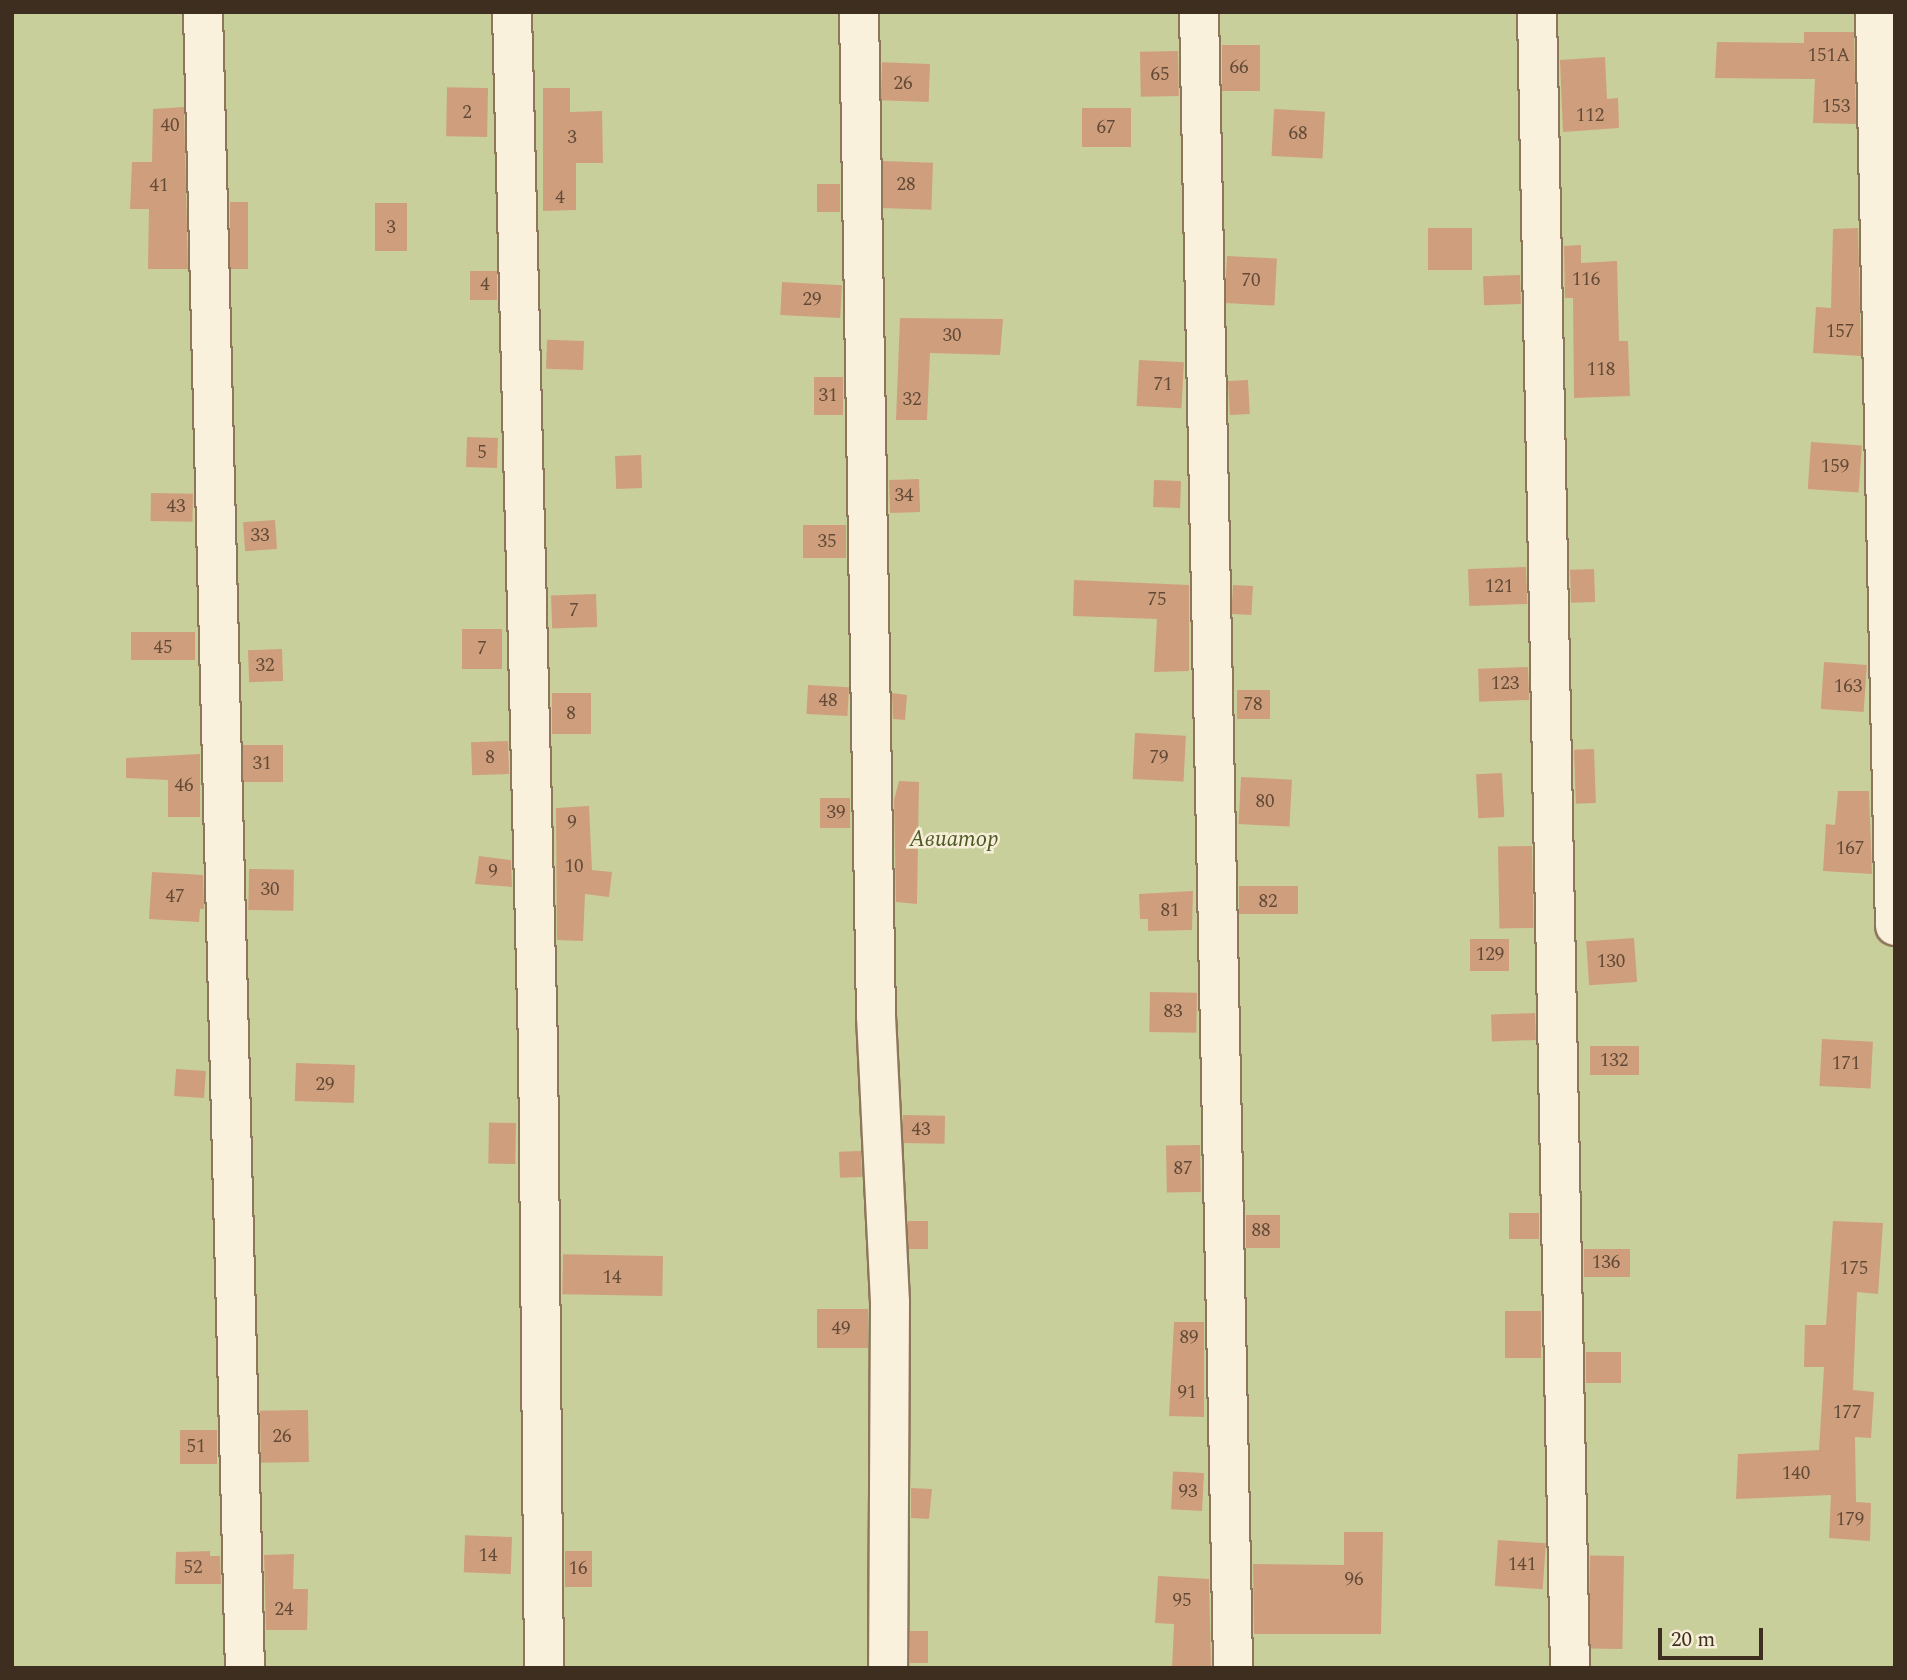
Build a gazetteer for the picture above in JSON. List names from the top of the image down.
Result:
{
  "parks": ["Авиатор"],
  "house_numbers": [
    "151А",
    "66",
    "65",
    "26",
    "153",
    "2",
    "112",
    "40",
    "67",
    "68",
    "3",
    "28",
    "41",
    "4",
    "3",
    "116",
    "70",
    "4",
    "29",
    "157",
    "30",
    "118",
    "71",
    "31",
    "32",
    "5",
    "159",
    "34",
    "43",
    "33",
    "35",
    "121",
    "75",
    "7",
    "45",
    "7",
    "32",
    "123",
    "163",
    "48",
    "78",
    "8",
    "8",
    "79",
    "31",
    "46",
    "80",
    "39",
    "9",
    "167",
    "10",
    "9",
    "30",
    "47",
    "82",
    "81",
    "129",
    "130",
    "83",
    "132",
    "171",
    "29",
    "43",
    "87",
    "88",
    "136",
    "175",
    "14",
    "49",
    "89",
    "91",
    "177",
    "26",
    "51",
    "140",
    "93",
    "179",
    "14",
    "141",
    "52",
    "16",
    "96",
    "95",
    "24"
  ],
  "scale_bar": "20 m"
}
